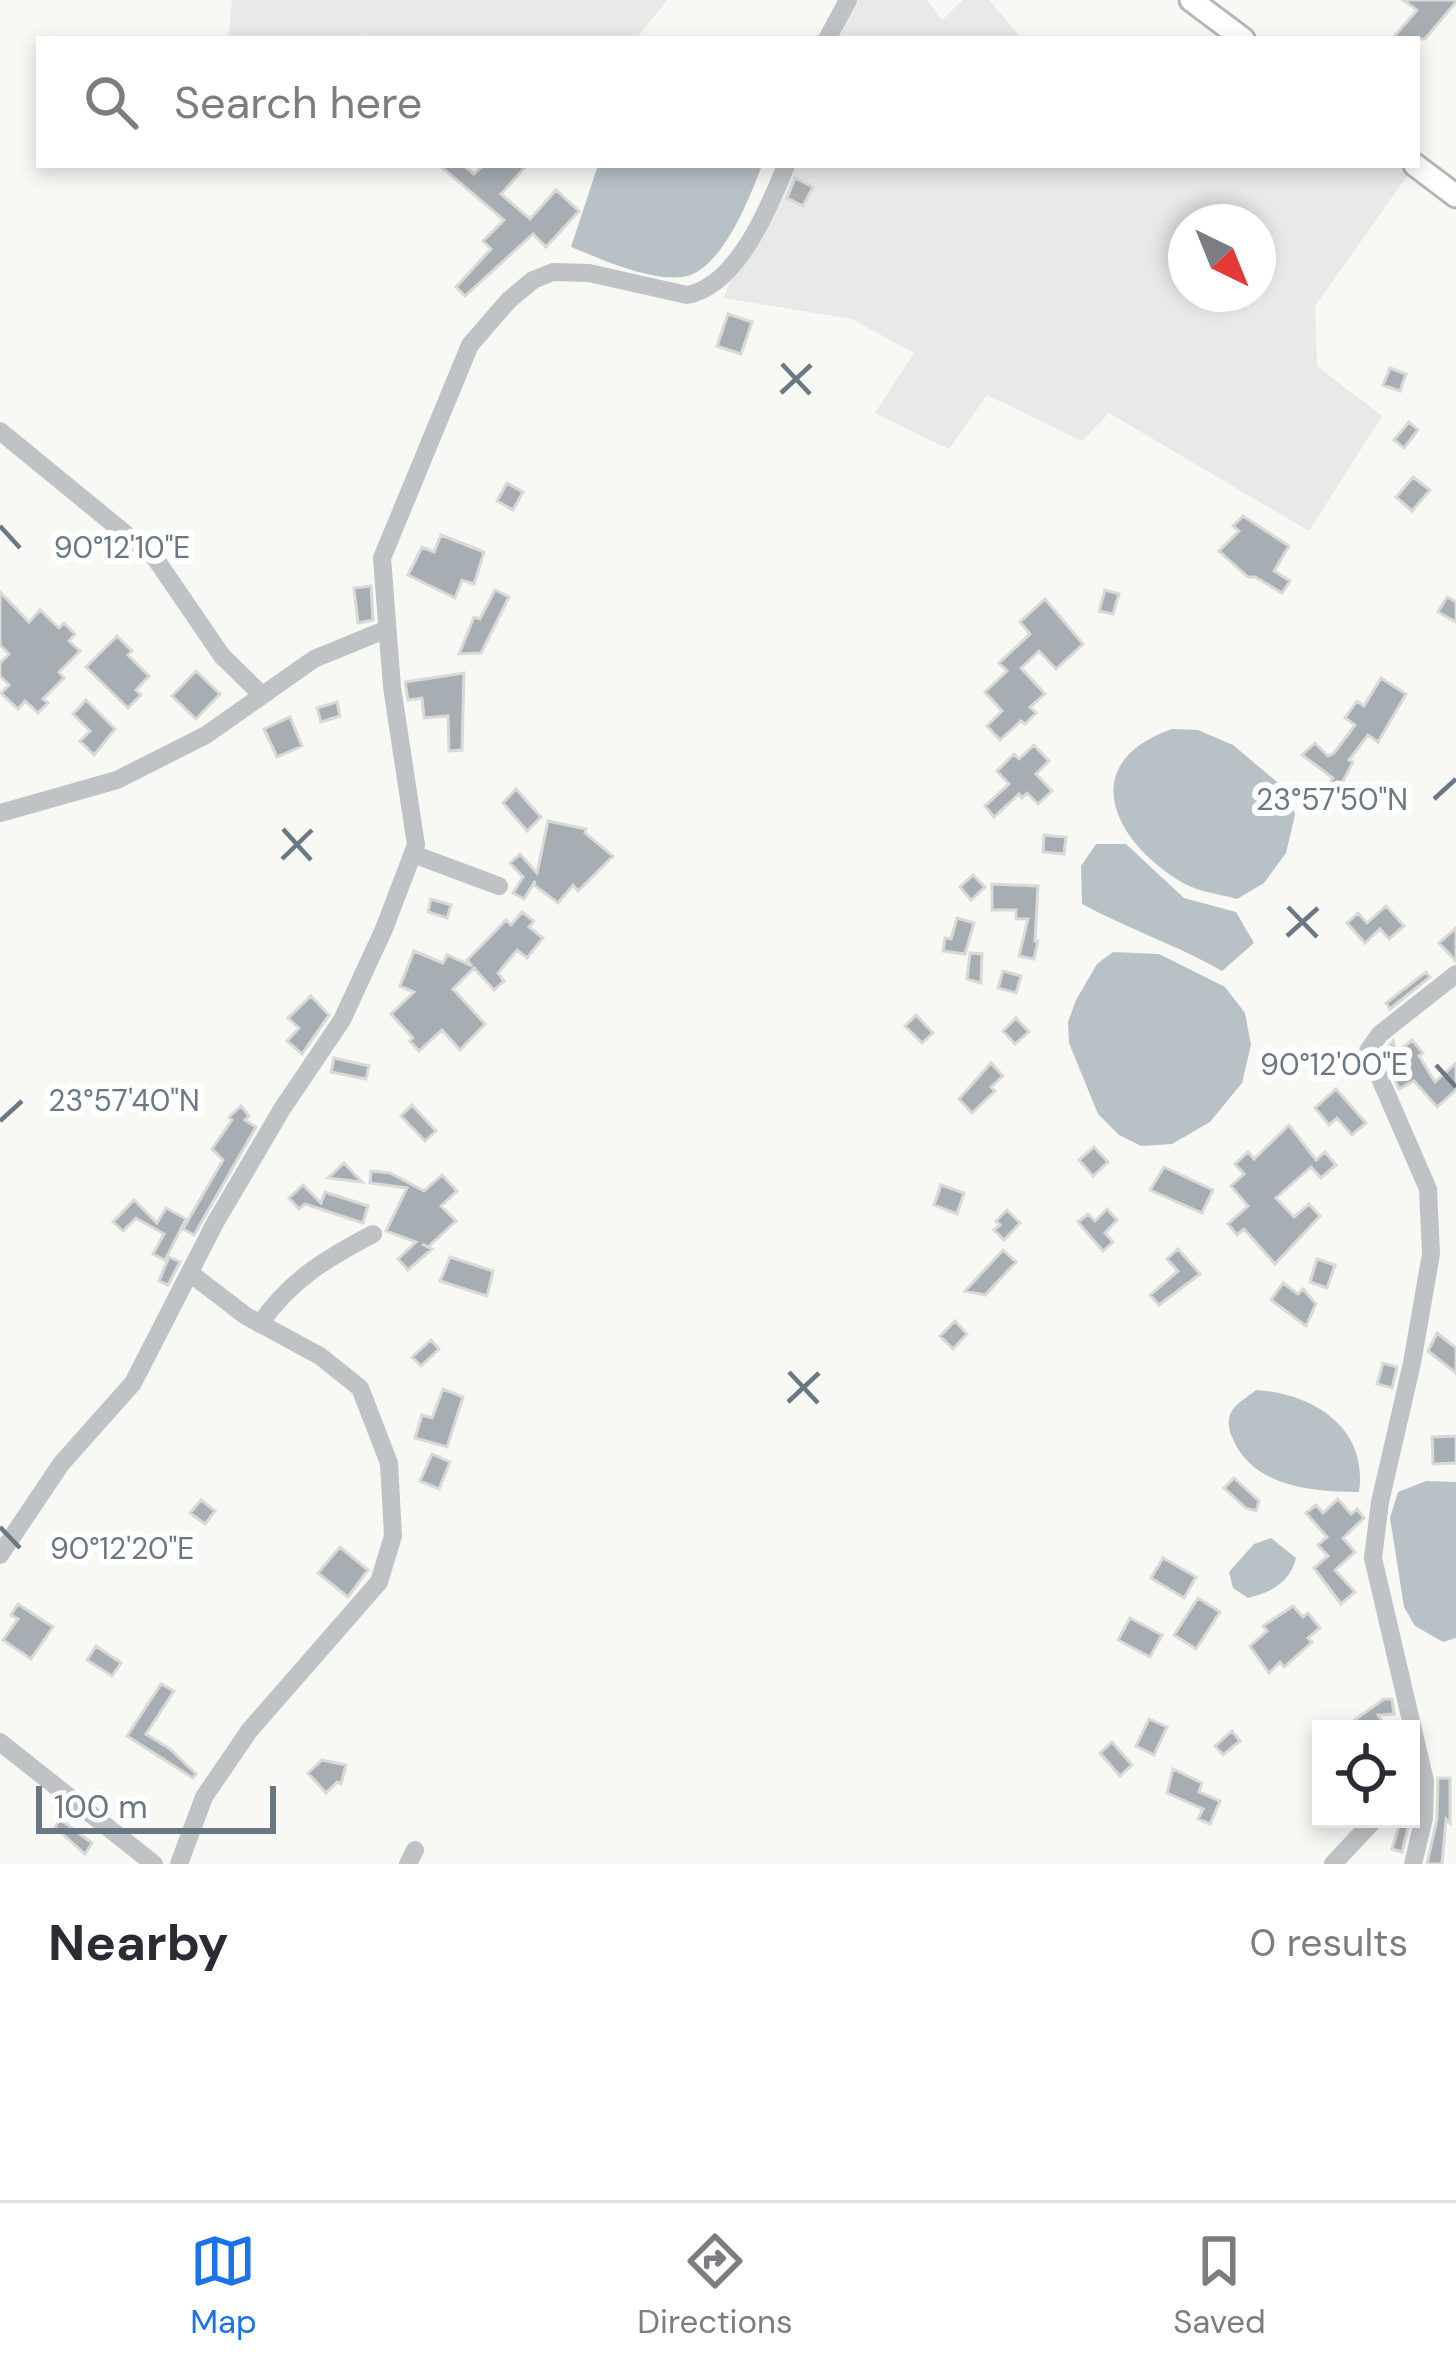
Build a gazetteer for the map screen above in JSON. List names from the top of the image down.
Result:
{
  "scale_bar": "100 m",
  "north": "bottom right",
  "page": {
    "search": "Search here",
    "scale": "100 m",
    "heading": ["Nearby", "0 results"],
    "nav": ["Map", "Directions", "Saved"]
  },
  "coordinates": [
    "90°12'10\"E",
    "23°57'50\"N",
    "90°12'00\"E",
    "23°57'40\"N",
    "90°12'20\"E"
  ]
}
